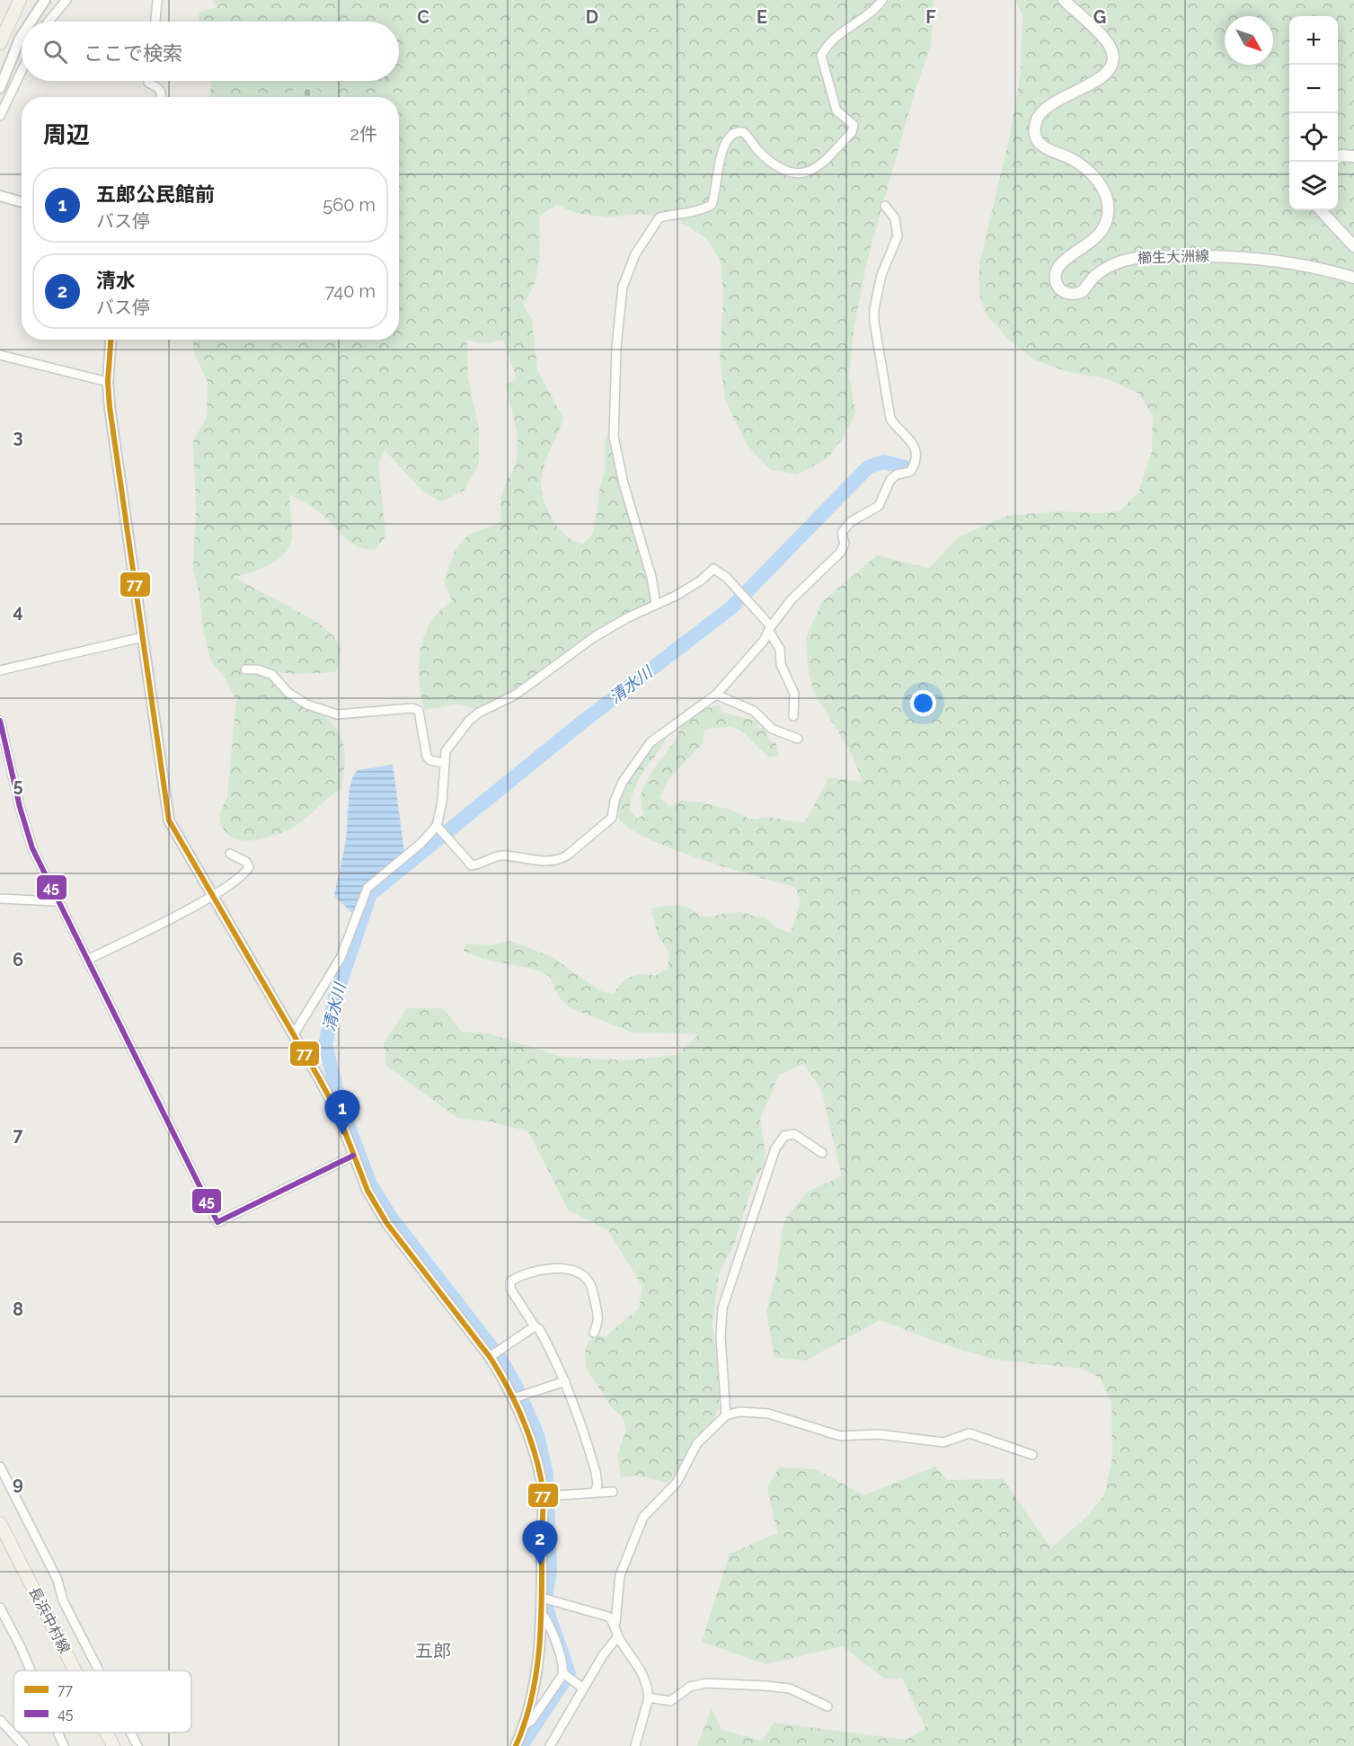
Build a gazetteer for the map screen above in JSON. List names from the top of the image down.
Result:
{
  "streets": {
    "main road": ["櫛生大洲線", "長浜中村線"]
  },
  "districts": ["五郎"],
  "water": ["清水川"],
  "lines": ["transit line 77", "transit line 45"],
  "legend": ["77", "45"],
  "north": "bottom right",
  "page": {
    "map_buttons": ["+", "−"],
    "search": "ここで検索",
    "heading": ["周辺", "2件"],
    "list": [
      {
        "mark": "1",
        "name": "五郎公民館前",
        "note": "バス停",
        "value": "560 m"
      },
      {
        "mark": "2",
        "name": "清水",
        "note": "バス停",
        "value": "740 m"
      }
    ],
    "pins": ["1", "2"]
  },
  "grid": {
    "columns": [
      "C",
      "D",
      "E",
      "F",
      "G"
    ],
    "rows": [
      "3",
      "4",
      "5",
      "6",
      "7",
      "8",
      "9"
    ]
  }
}
